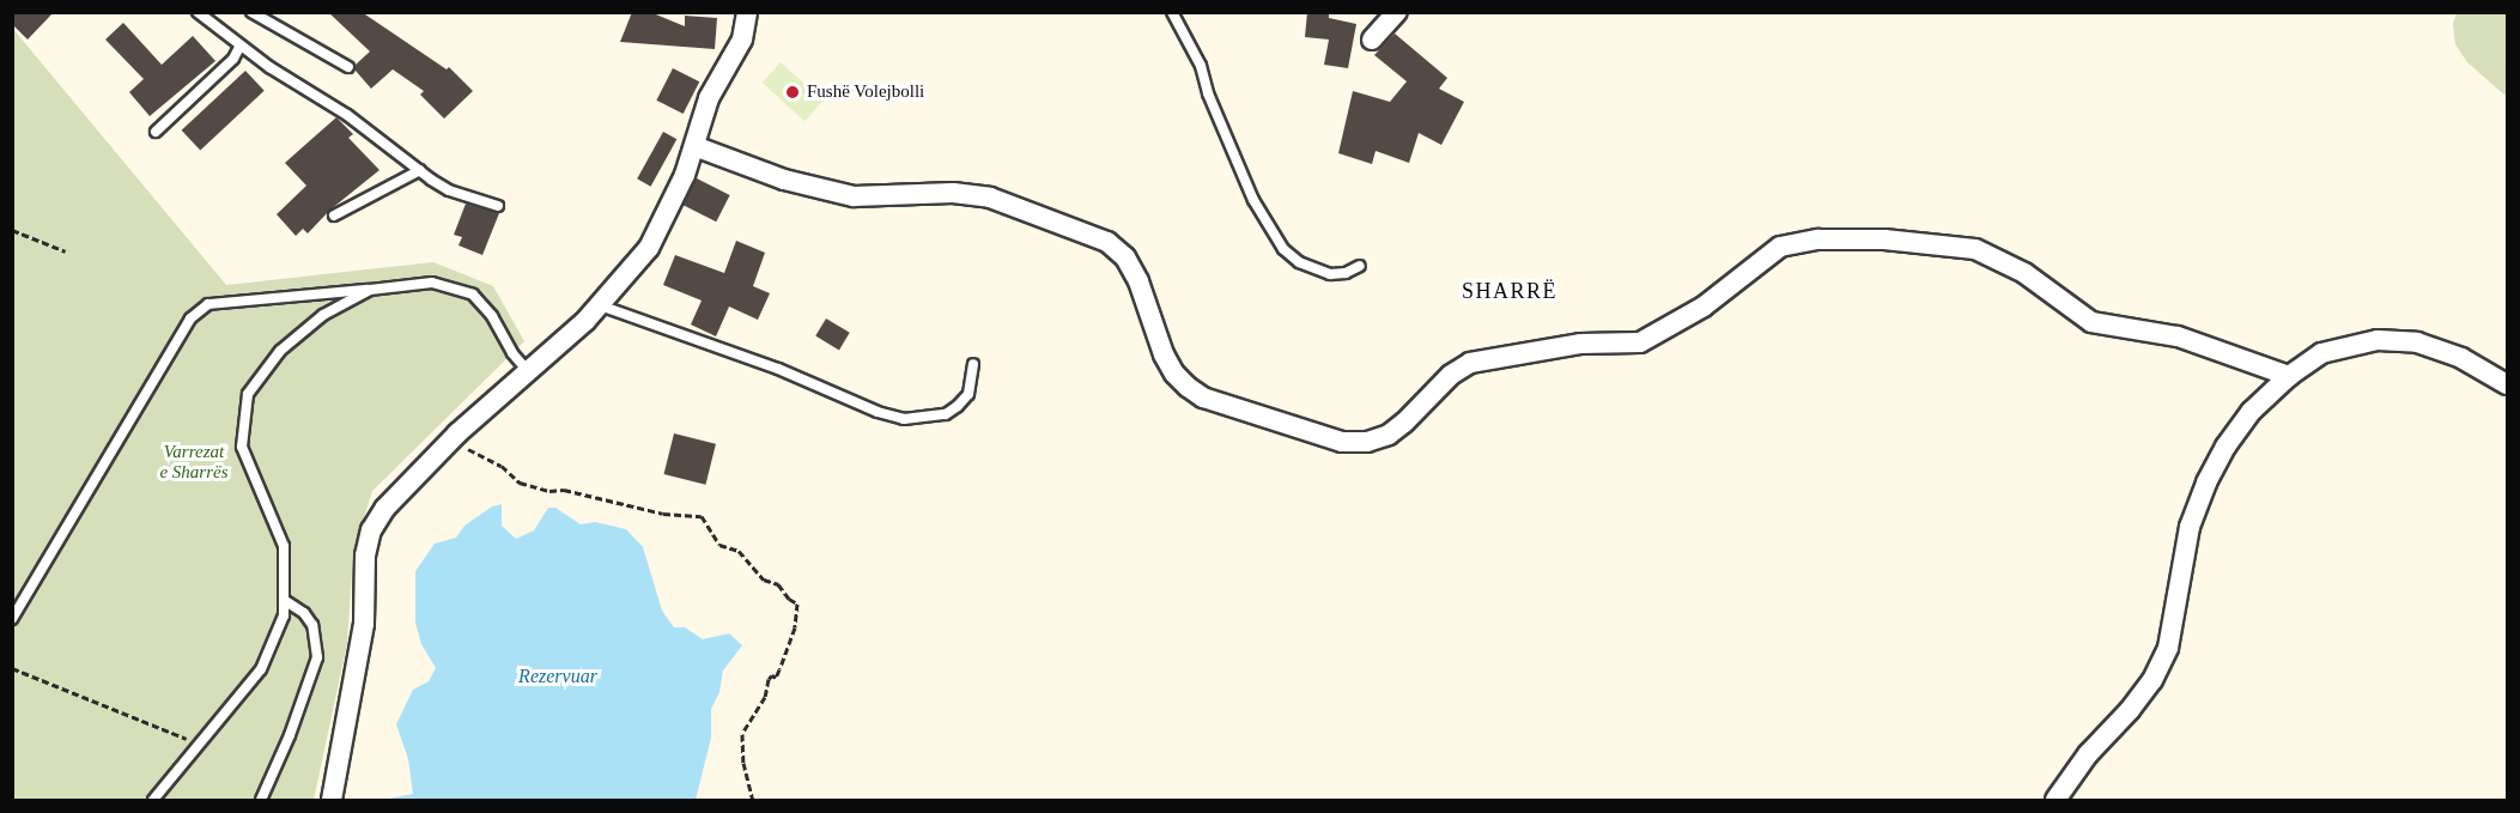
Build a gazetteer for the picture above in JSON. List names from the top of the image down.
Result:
{
  "districts": ["SHARRË"],
  "water": ["Rezervuar"],
  "parks": ["Varrezat e Sharrës"],
  "places": ["Fushë Volejbolli"]
}
